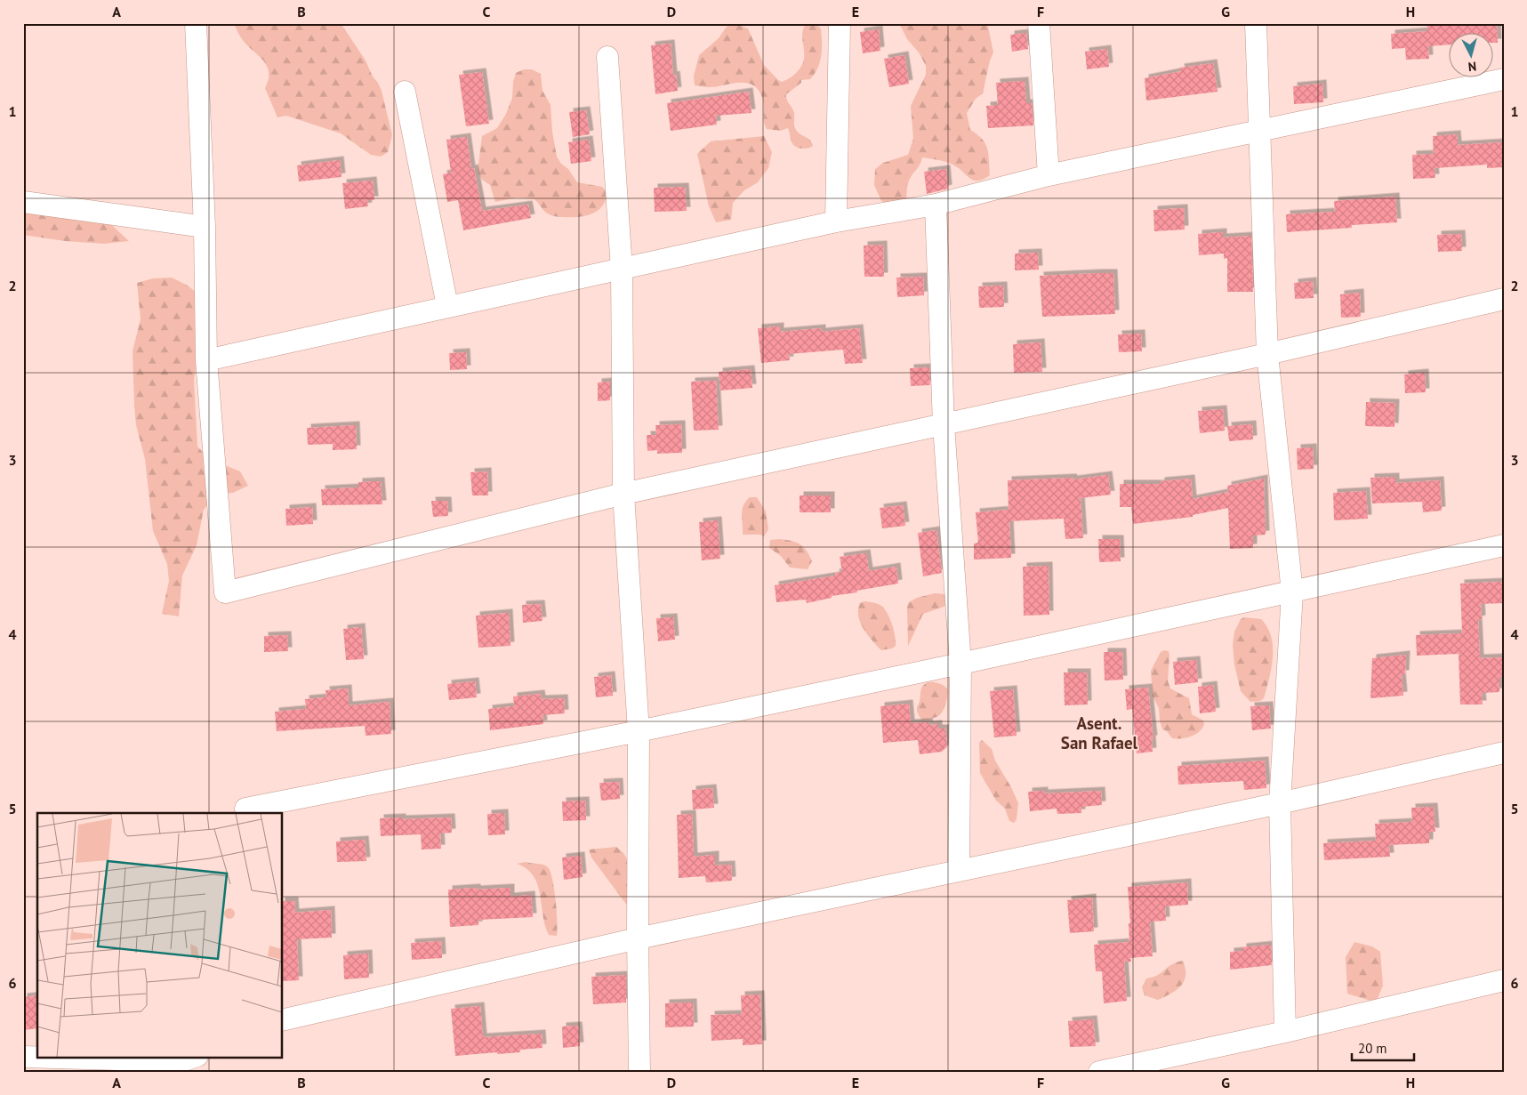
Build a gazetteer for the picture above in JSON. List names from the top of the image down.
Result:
{
  "districts": ["Asent. San Rafael"],
  "scale_bar": "20 m",
  "north": "bottom",
  "grid": {
    "columns": [
      "A",
      "B",
      "C",
      "D",
      "E",
      "F",
      "G",
      "H"
    ],
    "rows": [
      "1",
      "2",
      "3",
      "4",
      "5",
      "6"
    ]
  }
}
